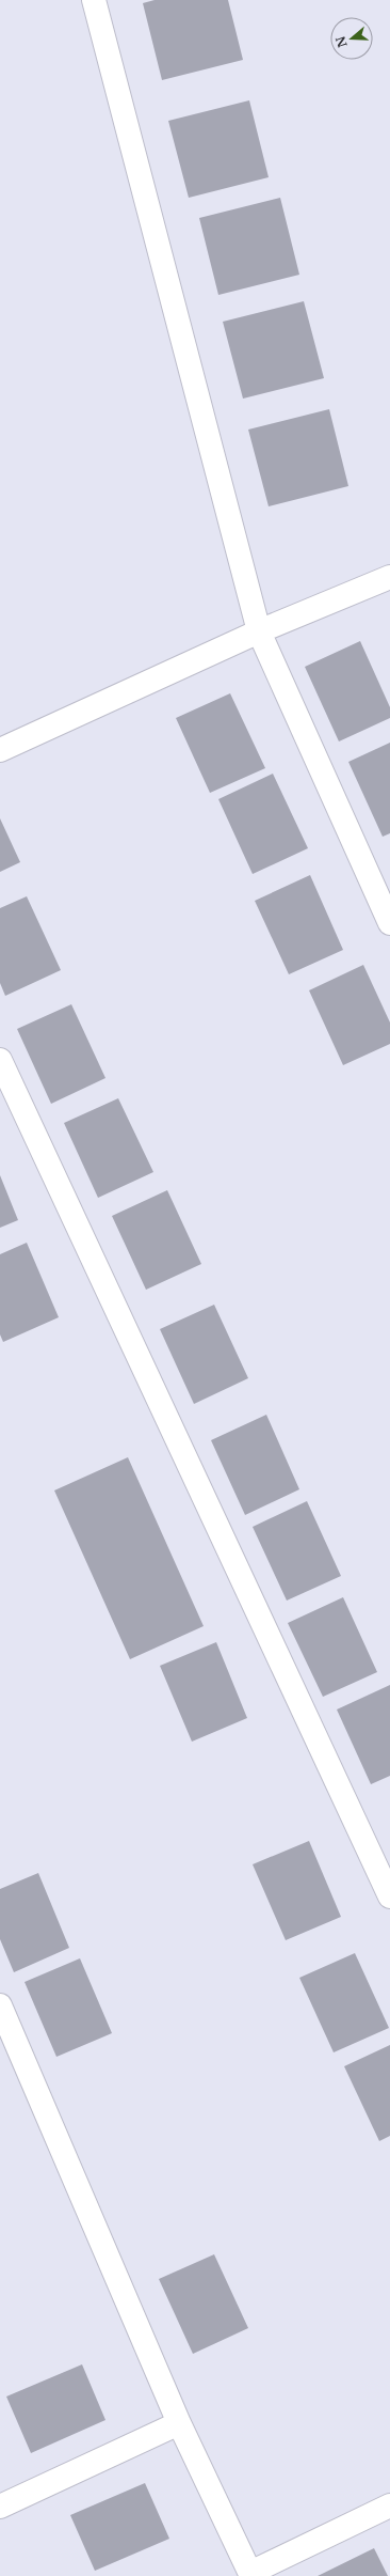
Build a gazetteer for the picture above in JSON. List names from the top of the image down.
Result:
{
  "north": "left"
}
